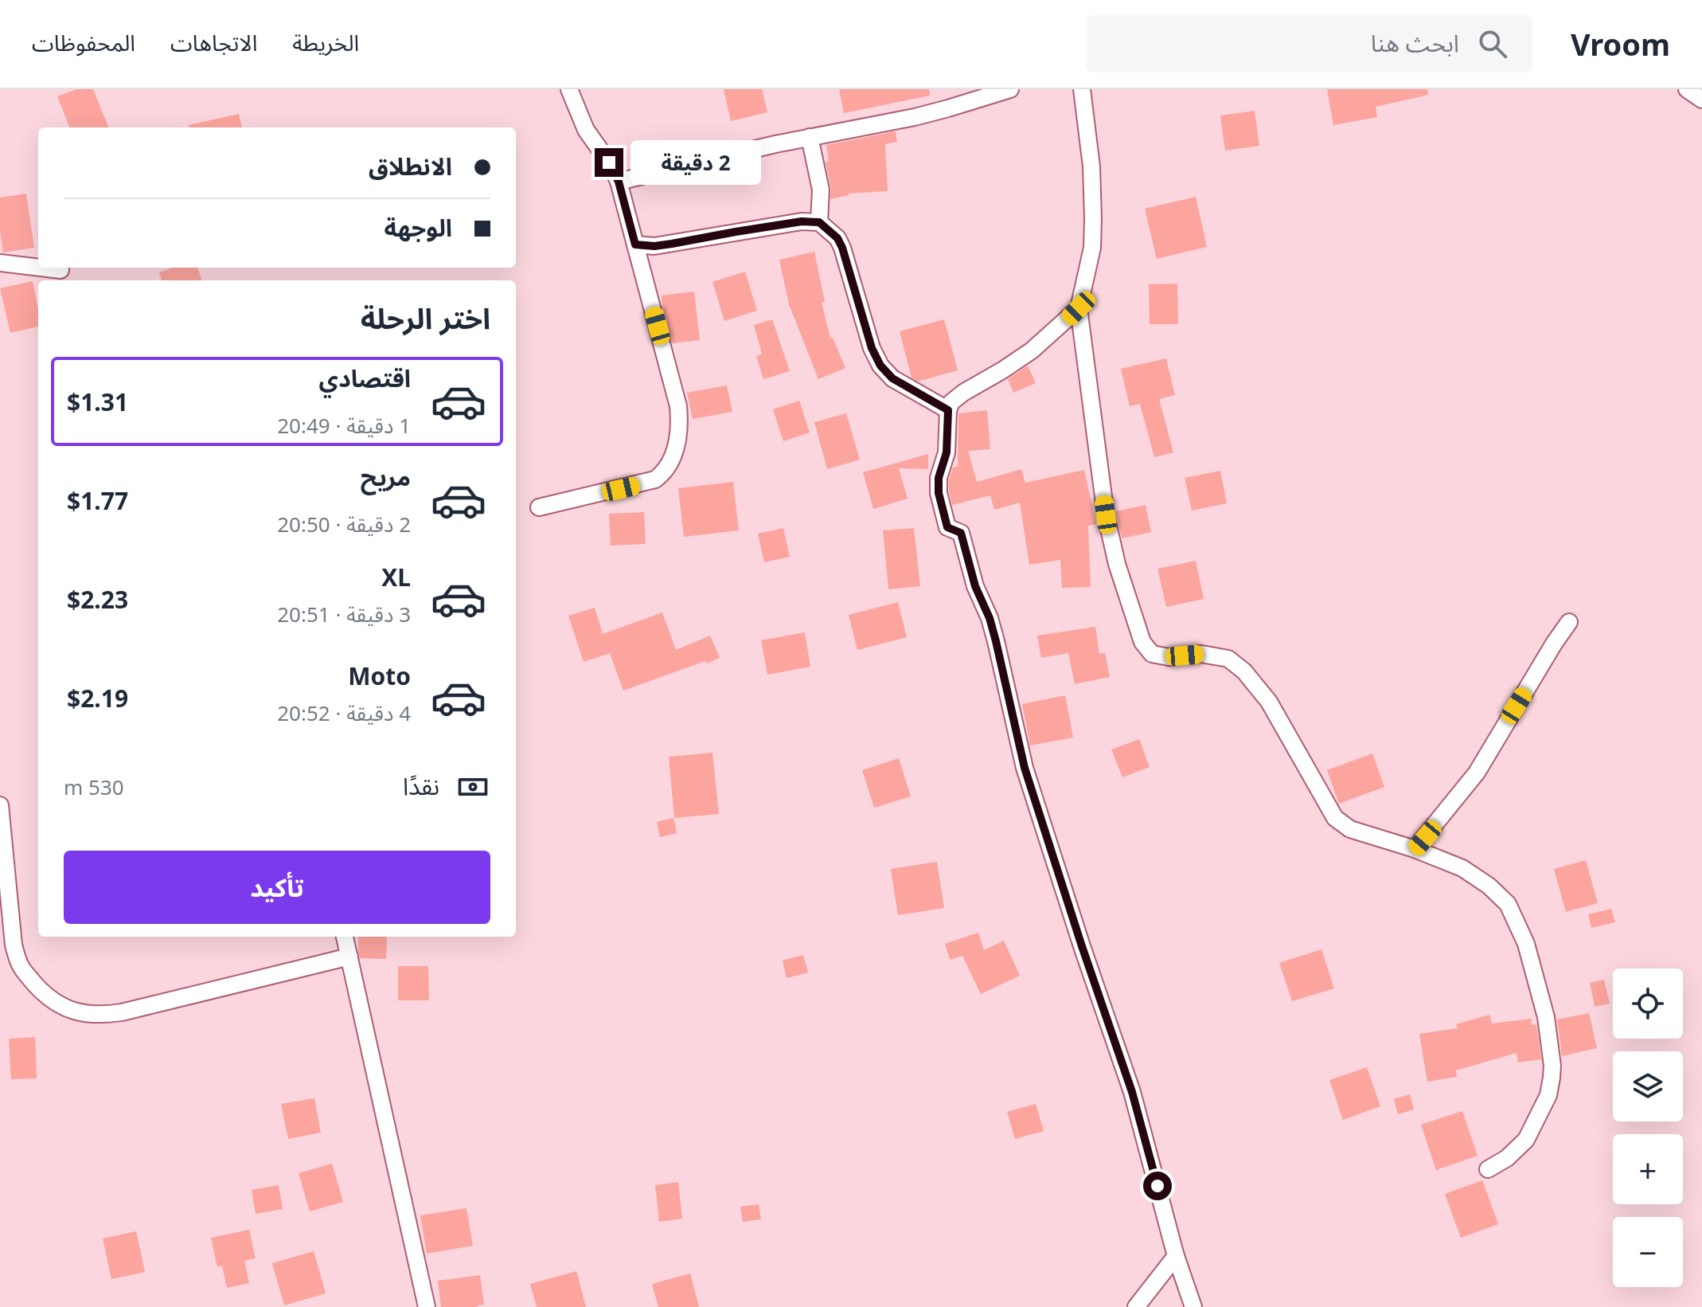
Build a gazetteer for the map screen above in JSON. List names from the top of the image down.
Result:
{
  "page": {
    "header": "Vroom",
    "search": "ابحث هنا",
    "nav": ["الخريطة", "الاتجاهات", "المحفوظات"],
    "banner": ["الانطلاق", "الوجهة"],
    "bubble": "2 دقيقة",
    "heading": "اختر الرحلة",
    "list": [
      {
        "name": "اقتصادي",
        "note": "1 دقيقة · 20:49",
        "value": "$1.31"
      },
      {
        "name": "مريح",
        "note": "2 دقيقة · 20:50",
        "value": "$1.77"
      },
      {
        "name": "XL",
        "note": "3 دقيقة · 20:51",
        "value": "$2.23"
      },
      {
        "name": "Moto",
        "note": "4 دقيقة · 20:52",
        "value": "$2.19"
      }
    ],
    "pay": ["نقدًا", "530 m"],
    "buttons": "تأكيد",
    "map_buttons": ["+", "−"]
  }
}
